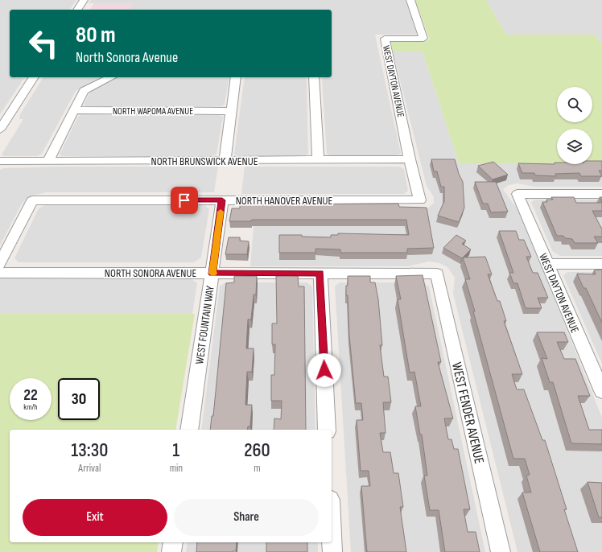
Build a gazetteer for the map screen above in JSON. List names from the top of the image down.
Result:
{
  "streets": {
    "street": [
      "WEST DAYTON AVENUE",
      "NORTH WAPOMA AVENUE",
      "NORTH BRUNSWICK AVENUE",
      "NORTH HANOVER AVENUE",
      "NORTH SONORA AVENUE",
      "WEST FOUNTAIN WAY",
      "WEST FENDER AVENUE"
    ]
  },
  "crossings": [
    ["WEST DAYTON AVENUE", "NORTH BRUNSWICK AVENUE"],
    ["WEST DAYTON AVENUE", "NORTH HANOVER AVENUE"],
    ["NORTH HANOVER AVENUE", "WEST FOUNTAIN WAY"],
    ["NORTH SONORA AVENUE", "WEST FOUNTAIN WAY"],
    ["NORTH SONORA AVENUE", "WEST FENDER AVENUE"]
  ],
  "page": {
    "turn": ["80 m", "North Sonora Avenue"],
    "speed": "22 km/h",
    "limit": "30",
    "eta": [
      "13:30",
      "Arrival",
      "1",
      "min",
      "260",
      "m"
    ],
    "buttons": ["Exit", "Share"]
  }
}
